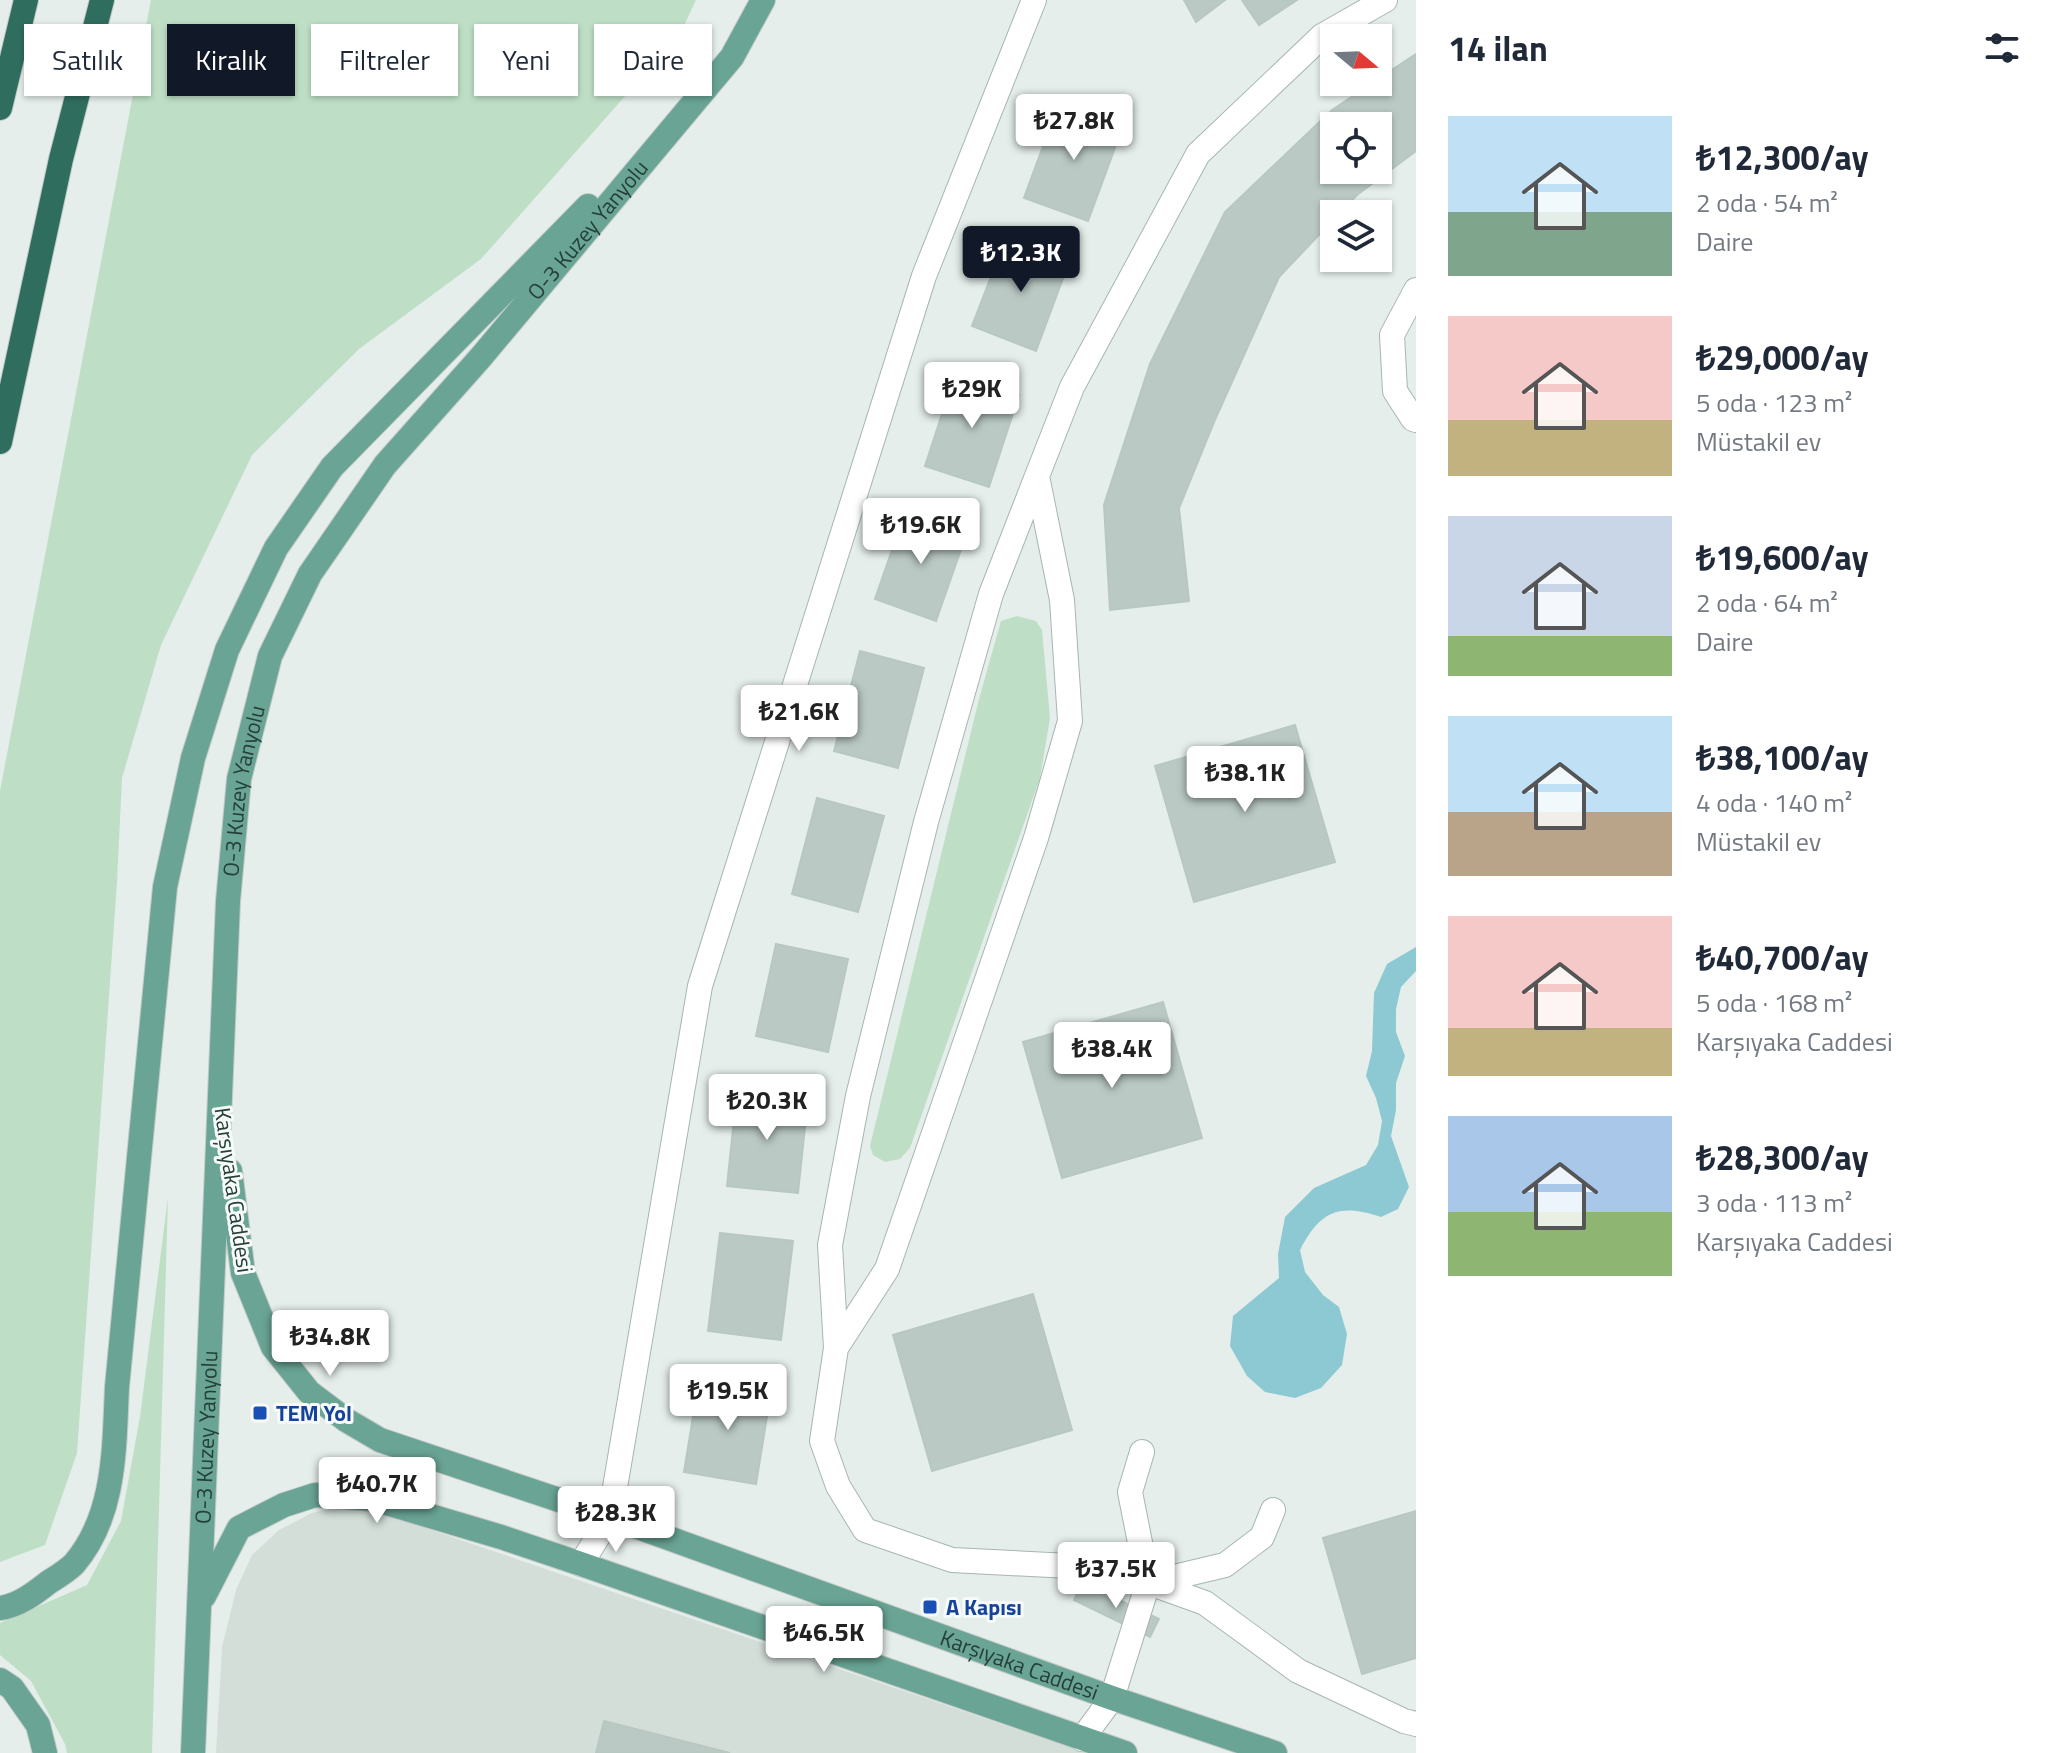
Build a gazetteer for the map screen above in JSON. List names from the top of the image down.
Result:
{
  "streets": {
    "main road": ["O-3 Kuzey Yanyolu", "Karşıyaka Caddesi"]
  },
  "crossings": [
    ["O-3 Kuzey Yanyolu", "Karşıyaka Caddesi"]
  ],
  "places": {
    "transit": ["TEM Yol", "A Kapısı"]
  },
  "north": "right",
  "page": {
    "heading": "14 ilan",
    "chip": [
      "Satılık",
      "Kiralık",
      "Filtreler",
      "Yeni",
      "Daire"
    ],
    "price": [
      "₺27.8K",
      "₺12.3K",
      "₺29K",
      "₺19.6K",
      "₺21.6K",
      "₺38.1K",
      "₺38.4K",
      "₺20.3K",
      "₺34.8K",
      "₺19.5K",
      "₺40.7K",
      "₺28.3K",
      "₺37.5K",
      "₺46.5K"
    ],
    "list": [
      {
        "name": "₺12,300/ay",
        "note": "2 oda · 54 m² · Daire"
      },
      {
        "name": "₺29,000/ay",
        "note": "5 oda · 123 m² · Müstakil ev"
      },
      {
        "name": "₺19,600/ay",
        "note": "2 oda · 64 m² · Daire"
      },
      {
        "name": "₺38,100/ay",
        "note": "4 oda · 140 m² · Müstakil ev"
      },
      {
        "name": "₺40,700/ay",
        "note": "5 oda · 168 m² · Karşıyaka Caddesi"
      },
      {
        "name": "₺28,300/ay",
        "note": "3 oda · 113 m² · Karşıyaka Caddesi"
      }
    ]
  }
}
